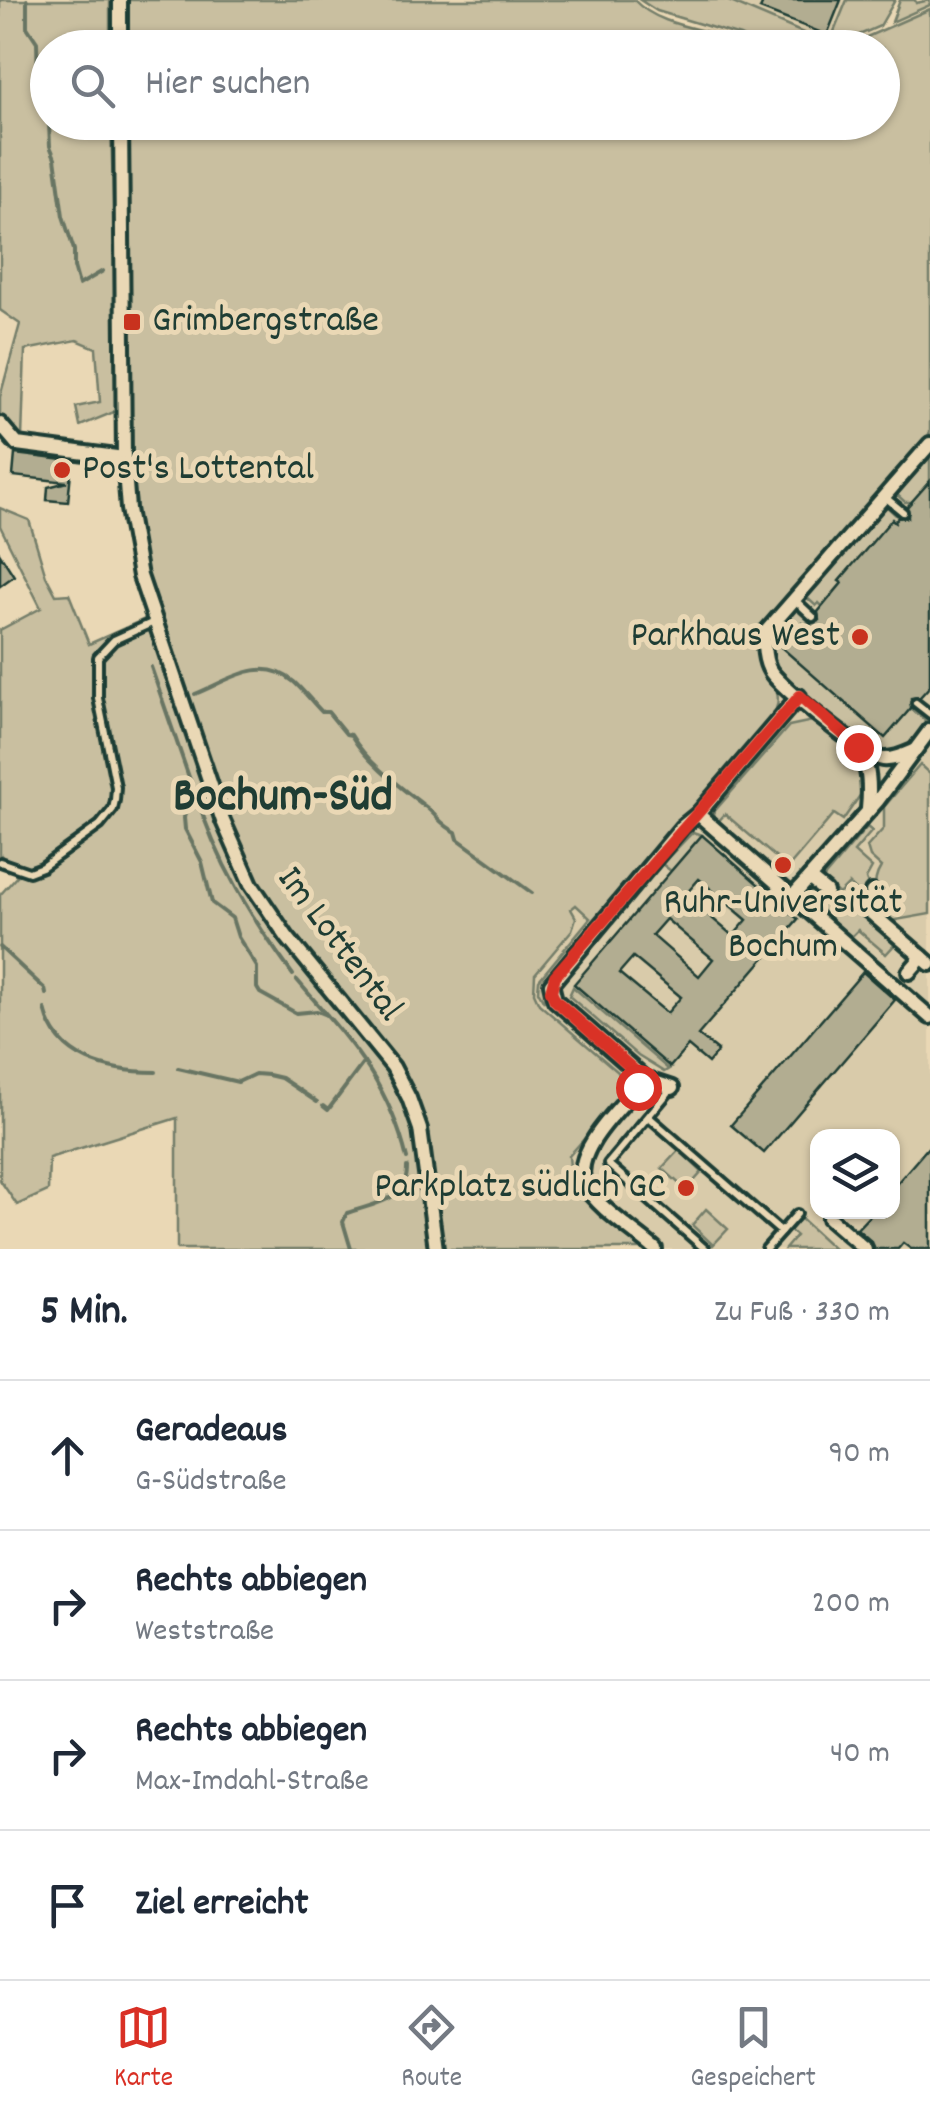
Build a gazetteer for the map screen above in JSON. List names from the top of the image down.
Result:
{
  "streets": {
    "street": ["Im Lottental"]
  },
  "districts": ["Bochum-Süd"],
  "places": {
    "transit": ["Grimbergstraße"],
    "other": [
      "Post's Lottental",
      "Parkhaus West",
      "Ruhr-Universität Bochum",
      "Parkplatz südlich GC"
    ]
  },
  "page": {
    "search": "Hier suchen",
    "heading": ["5 Min.", "Zu Fuß · 330 m"],
    "list": [
      ["Geradeaus", "G-Südstraße", "90 m"],
      ["Rechts abbiegen", "Weststraße", "200 m"],
      ["Rechts abbiegen", "Max-Imdahl-Straße", "40 m"],
      "Ziel erreicht"
    ],
    "nav": ["Karte", "Route", "Gespeichert"]
  }
}
